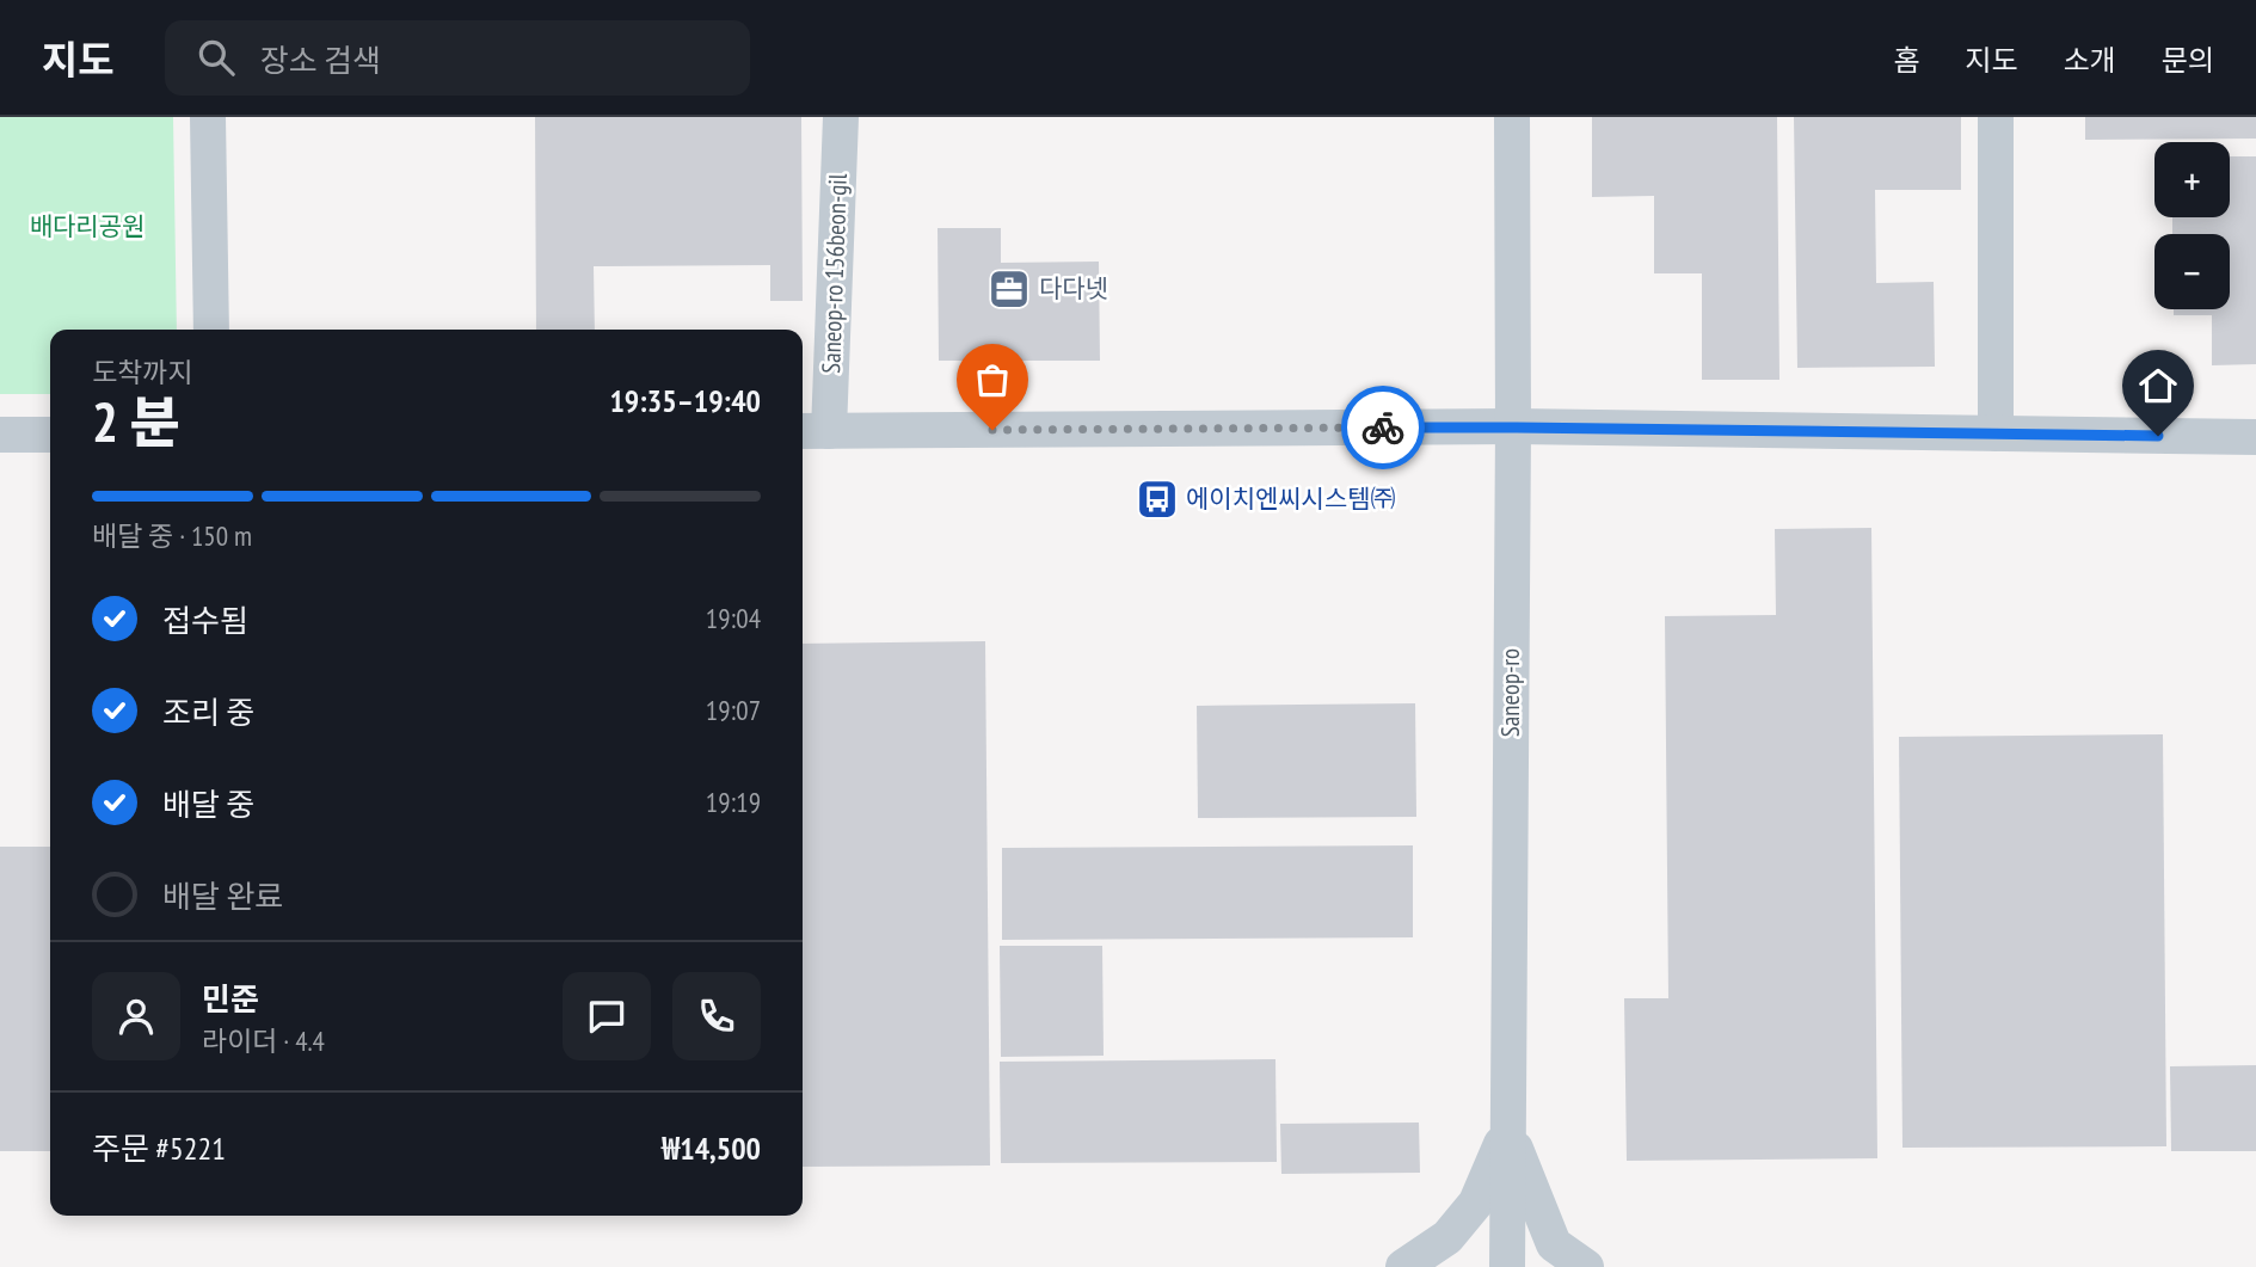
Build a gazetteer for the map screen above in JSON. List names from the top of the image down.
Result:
{
  "streets": {
    "street": ["Saneop-ro 156beon-gil", "Saneop-ro"]
  },
  "crossings": [
    ["Saneop-ro 156beon-gil", "Saneop-ro"]
  ],
  "parks": ["배다리공원"],
  "places": {
    "office": ["다다넷"],
    "bus stop": ["에이치엔씨시스템㈜"]
  },
  "page": {
    "header": "지도",
    "search": "장소 검색",
    "nav": [
      "홈",
      "지도",
      "소개",
      "문의"
    ],
    "map_buttons": ["+", "−"],
    "heading": ["2 분", "도착까지", "19:35–19:40"],
    "panel": [
      "민준",
      "라이더 · 4.4",
      "주문 #5221",
      "₩14,500"
    ],
    "bar": "배달 중 · 150 m",
    "list": [
      ["접수됨", "19:04"],
      ["조리 중", "19:07"],
      ["배달 중", "19:19"],
      "배달 완료"
    ]
  }
}
